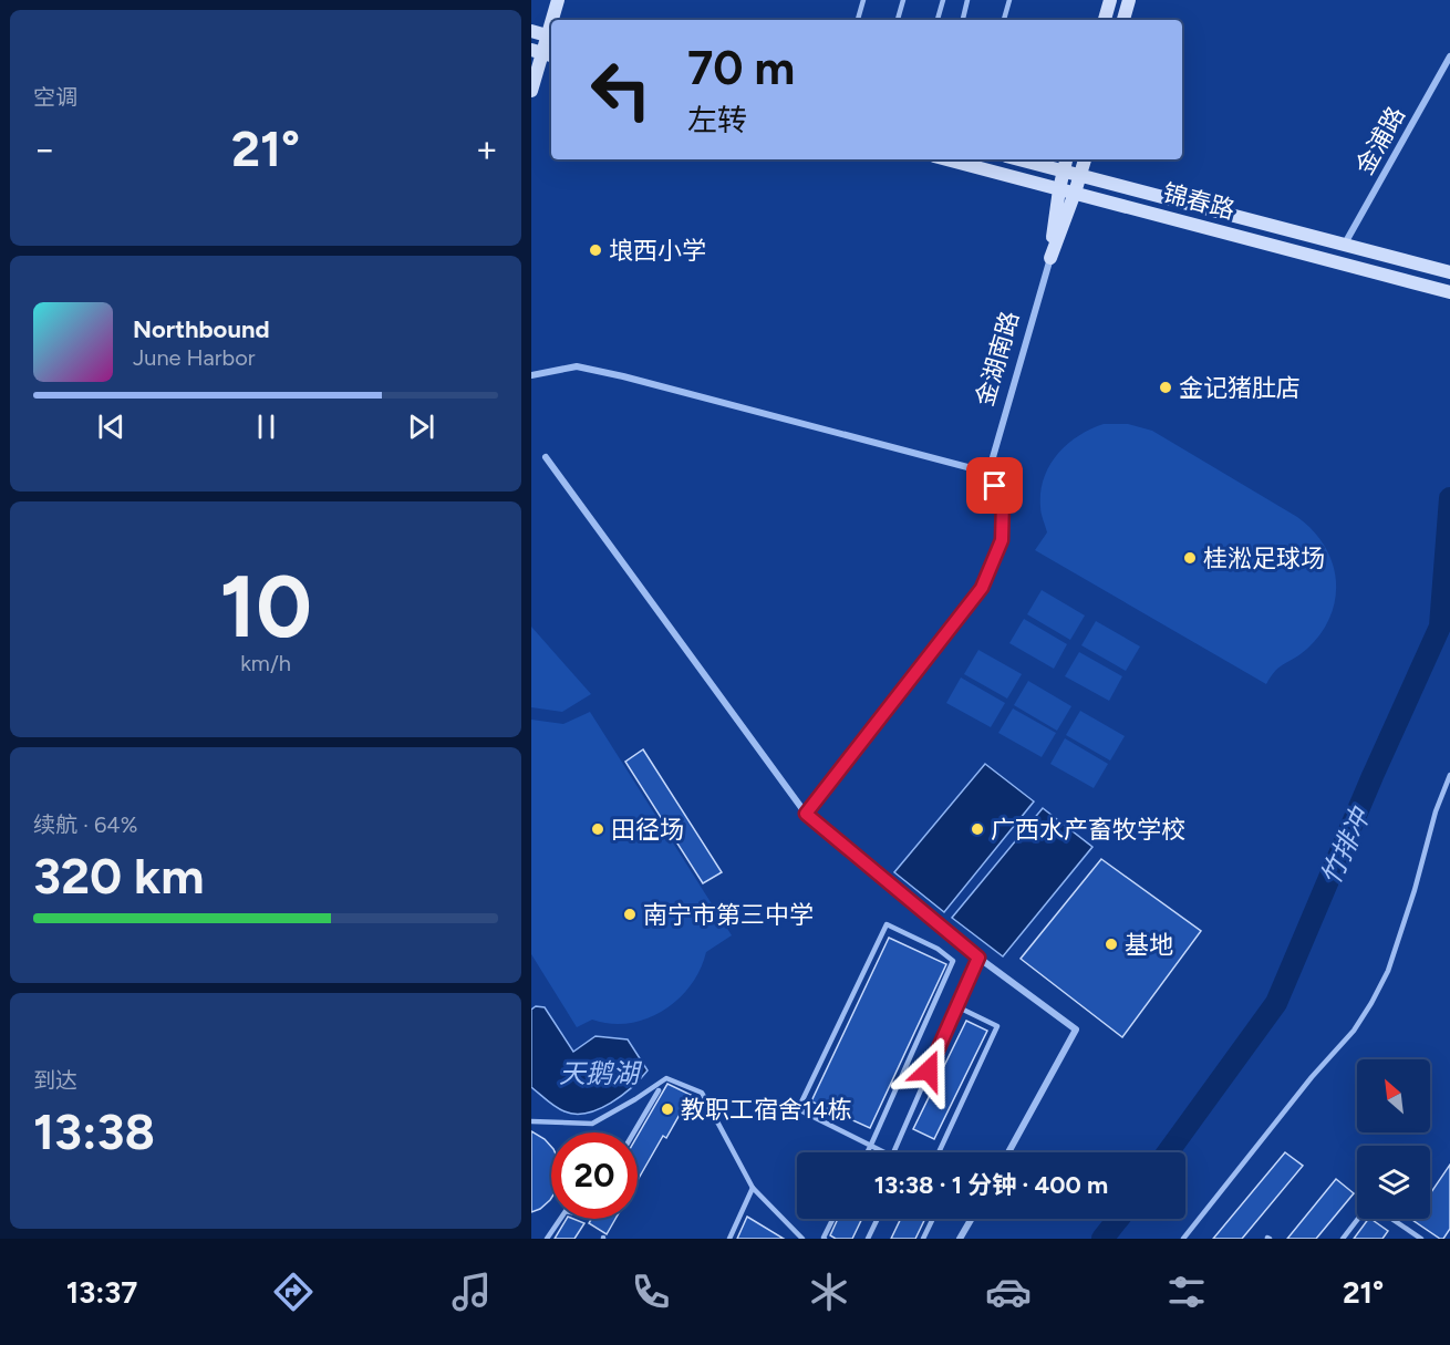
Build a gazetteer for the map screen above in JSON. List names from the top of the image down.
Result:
{
  "streets": {
    "main road": ["锦春路", "金湖南路"],
    "street": ["金浦路"]
  },
  "crossings": [
    ["金浦路", "锦春路"],
    ["锦春路", "金湖南路"]
  ],
  "water": ["竹排冲", "天鹅湖"],
  "places": [
    "埌西小学",
    "金记猪肚店",
    "桂淞足球场",
    "田径场",
    "广西水产畜牧学校",
    "南宁市第三中学",
    "基地",
    "教职工宿舍14栋"
  ],
  "north": "top left",
  "page": {
    "tile": [
      "空调",
      ["10", "km/h"],
      ["续航 · 64%", "320 km"],
      ["到达", "13:38"]
    ],
    "turn": ["70 m", "左转"],
    "heat": ["−", "21°", "+"],
    "song": ["Northbound", "June Harbor"],
    "limit": "20",
    "trip": "13:38 · 1 分钟 · 400 m",
    "tabs": ["13:37", "21°"]
  }
}
